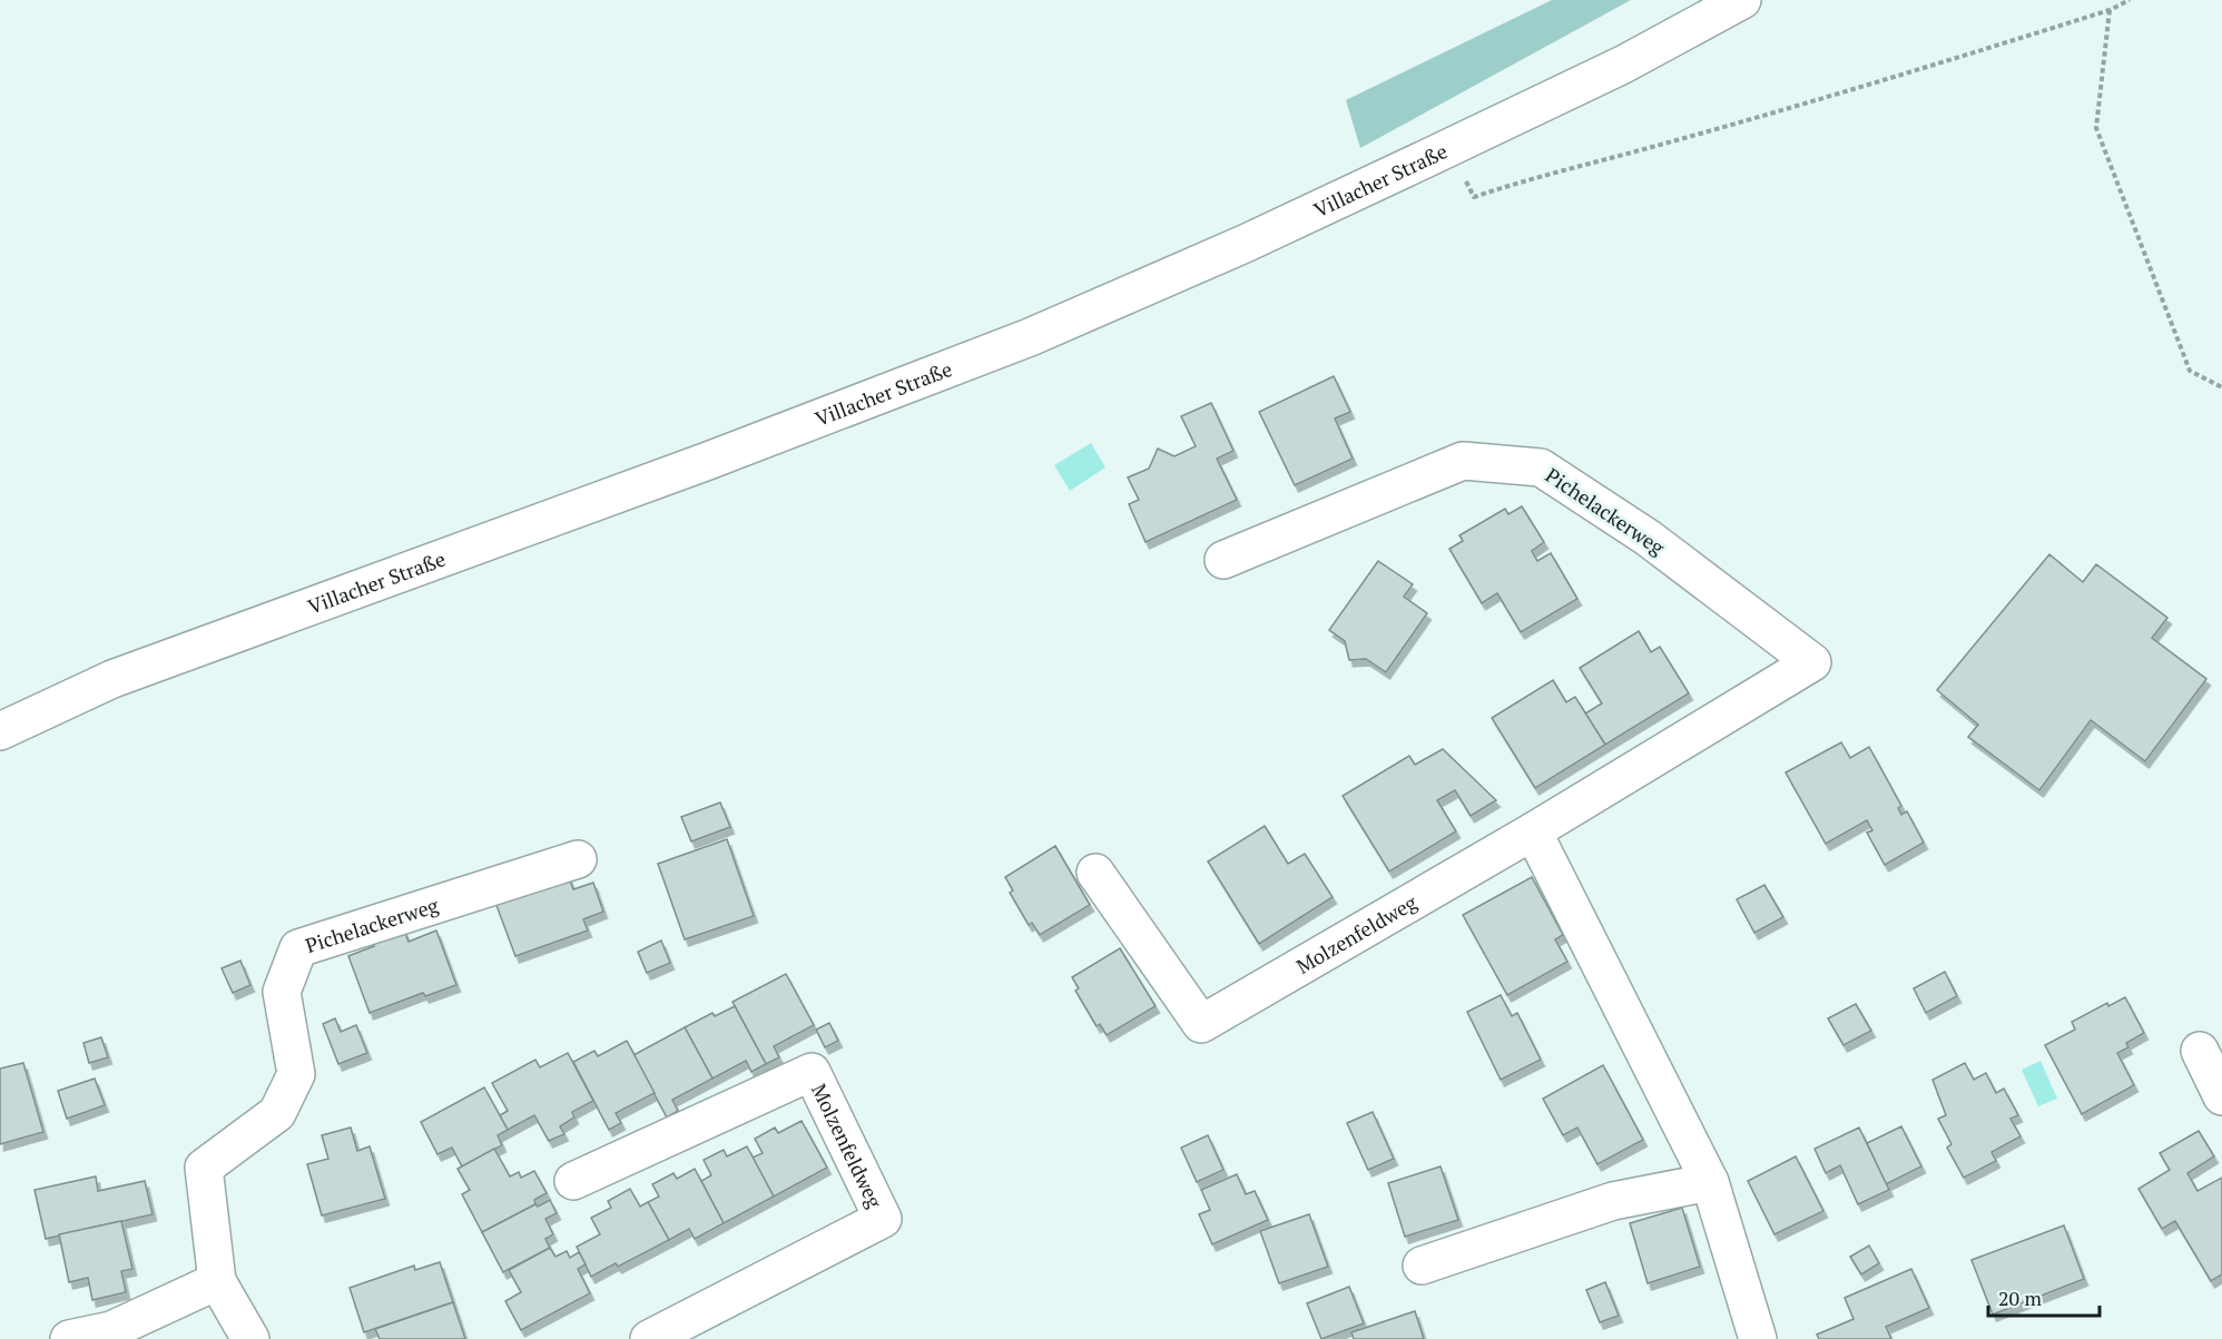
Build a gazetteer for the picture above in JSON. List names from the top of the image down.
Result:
{
  "streets": {
    "street": ["Villacher Straße", "Pichelackerweg", "Molzenfeldweg"]
  },
  "crossings": [
    ["Pichelackerweg", "Molzenfeldweg"]
  ],
  "scale_bar": "20 m"
}
